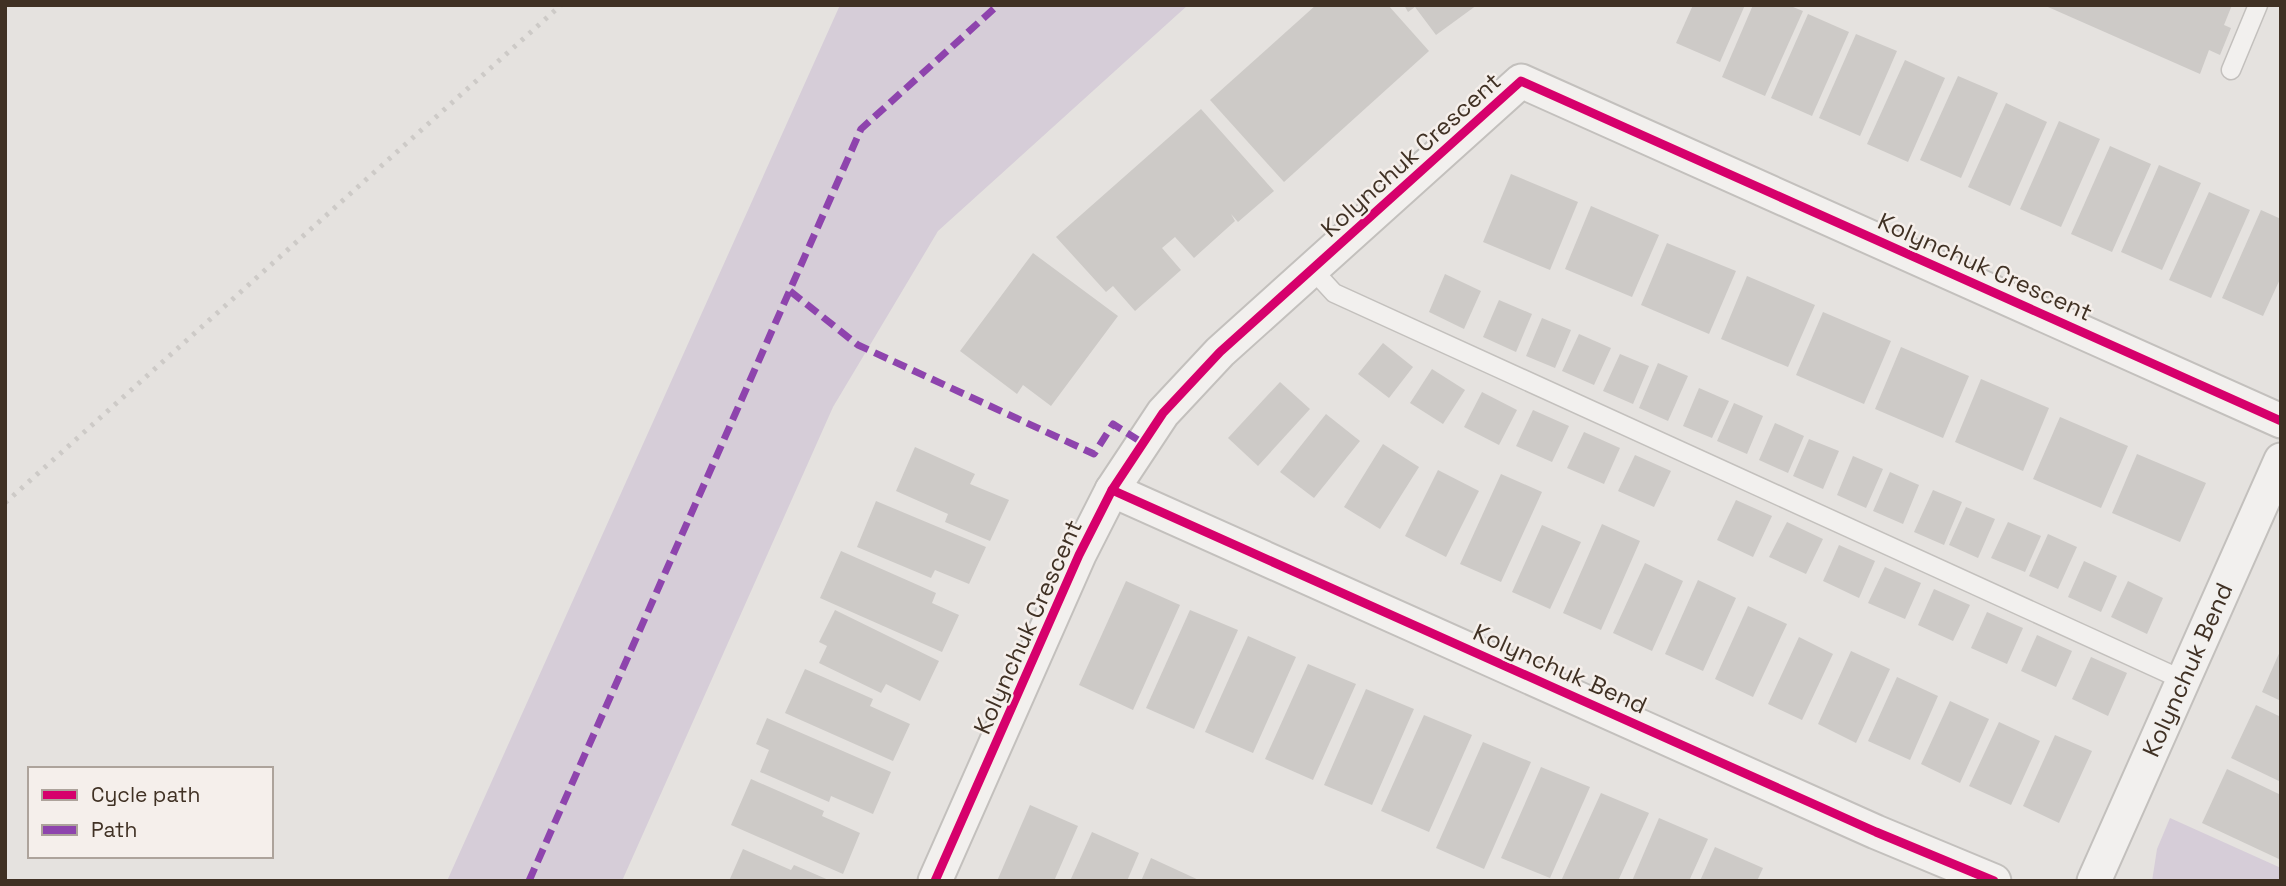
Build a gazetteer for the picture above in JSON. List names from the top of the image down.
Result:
{
  "streets": {
    "street": ["Kolynchuk Crescent", "Kolynchuk Bend"]
  },
  "crossings": [
    ["Kolynchuk Crescent", "Kolynchuk Bend"]
  ],
  "legend": ["Cycle path", "Path"]
}
